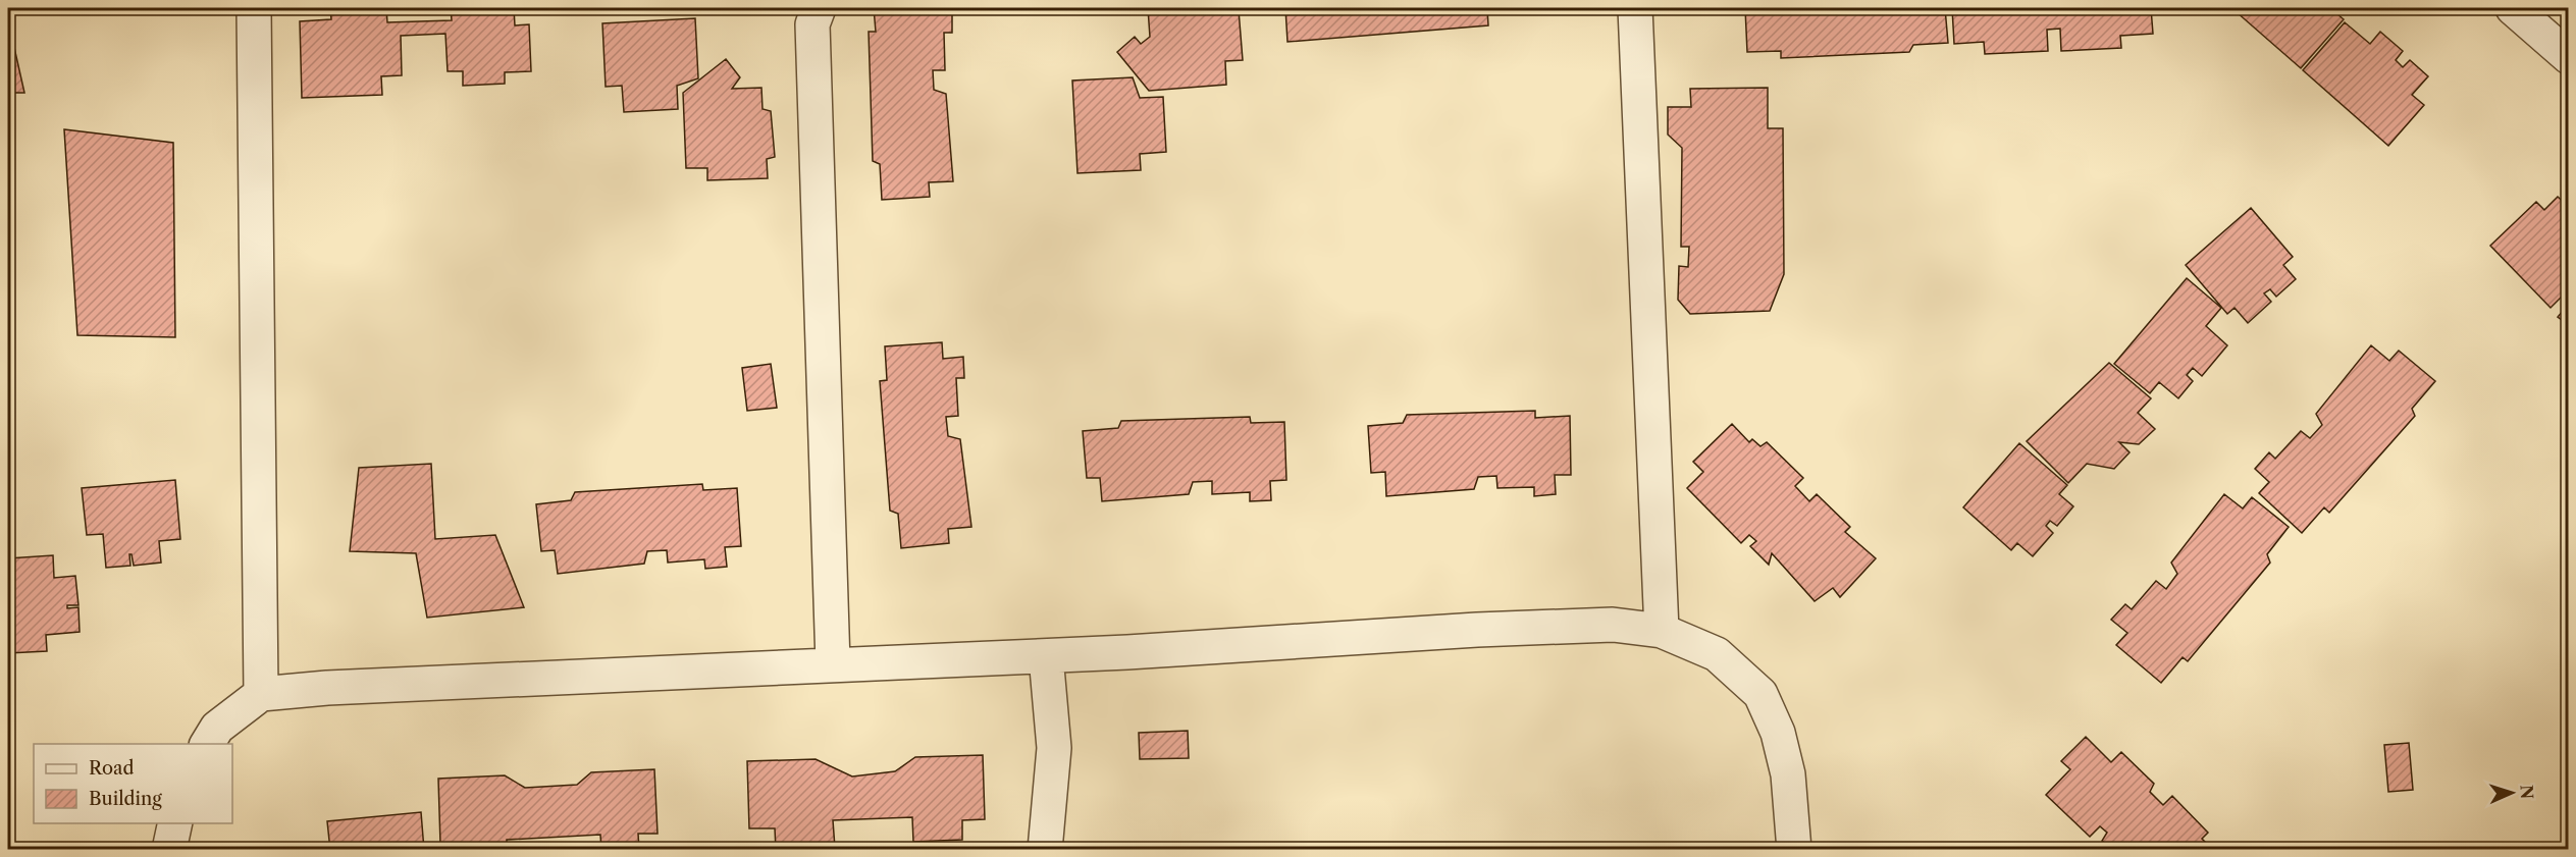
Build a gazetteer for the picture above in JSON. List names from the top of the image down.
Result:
{
  "legend": ["Road", "Building"],
  "north": "right"
}
